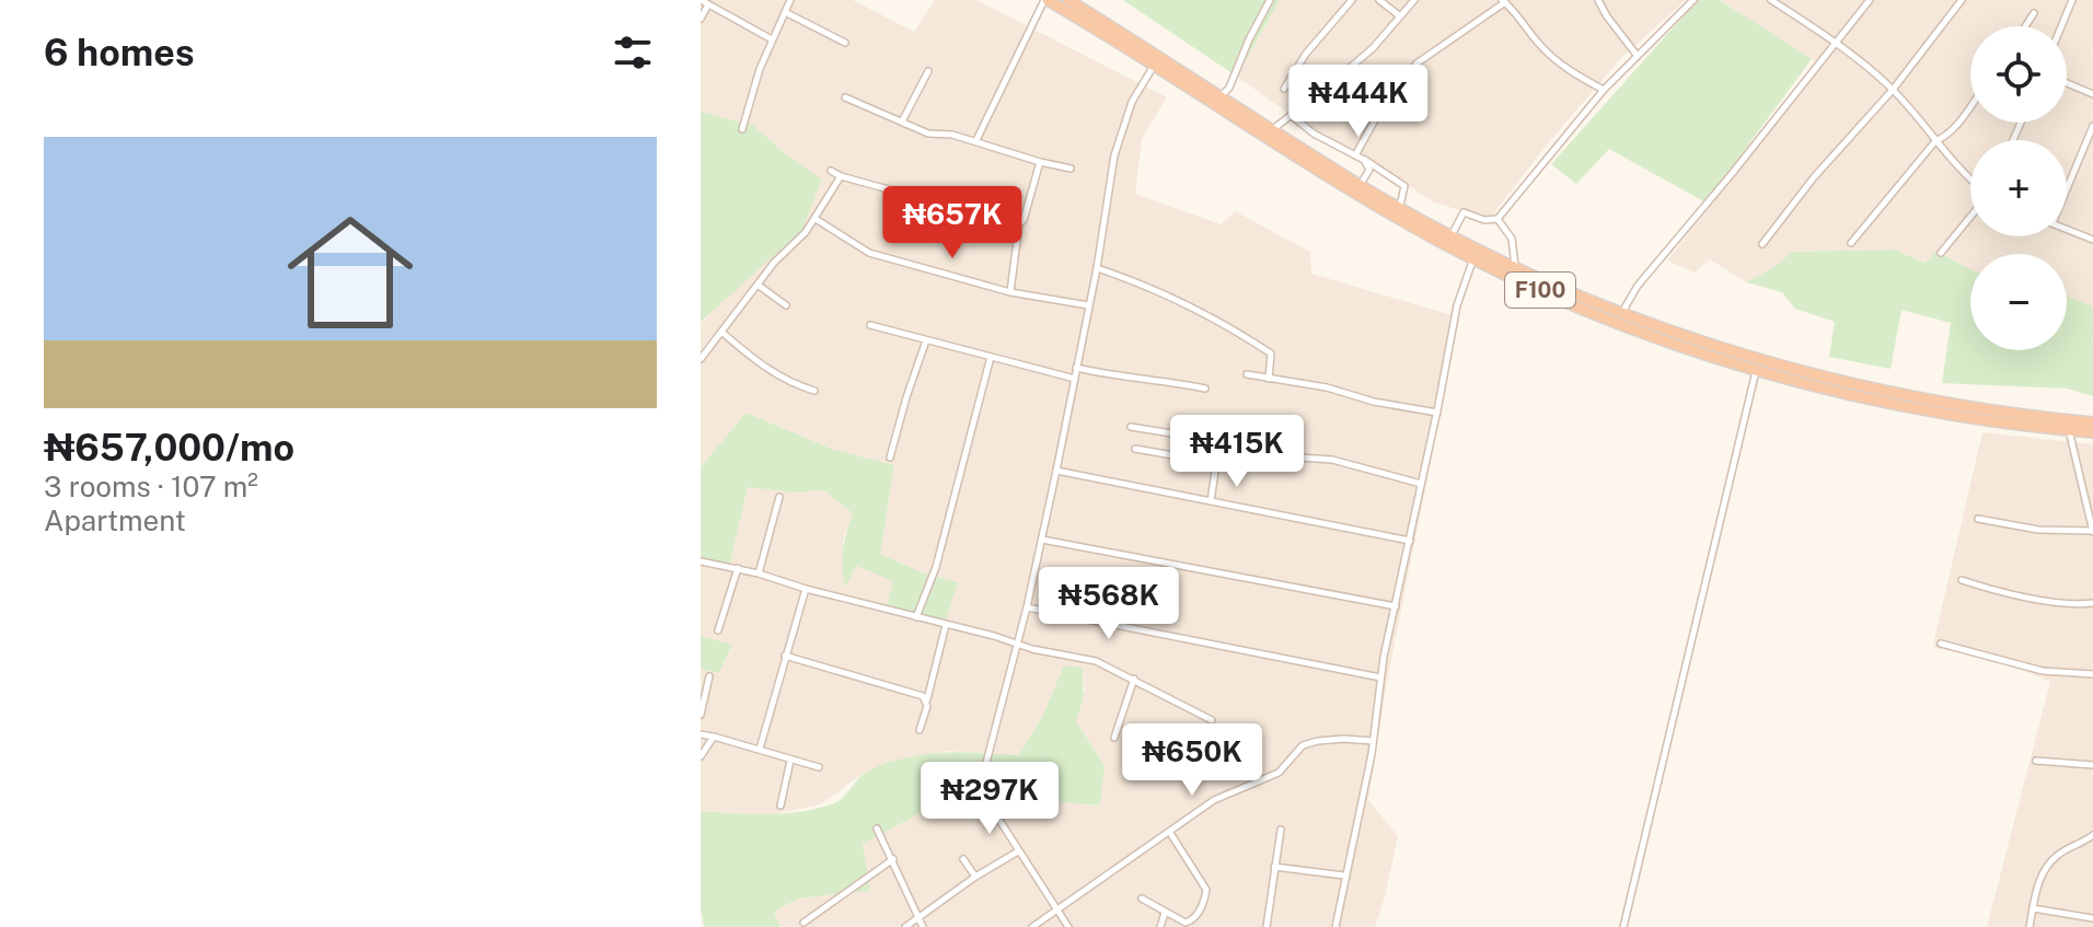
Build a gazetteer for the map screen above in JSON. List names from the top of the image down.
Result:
{
  "streets": {
    "highway": ["F100"]
  },
  "page": {
    "heading": "6 homes",
    "map_buttons": ["+", "−"],
    "price": [
      "₦444K",
      "₦657K",
      "₦415K",
      "₦568K",
      "₦650K",
      "₦297K"
    ],
    "list": [
      {
        "name": "₦657,000/mo",
        "note": "3 rooms · 107 m² · Apartment"
      }
    ]
  }
}
